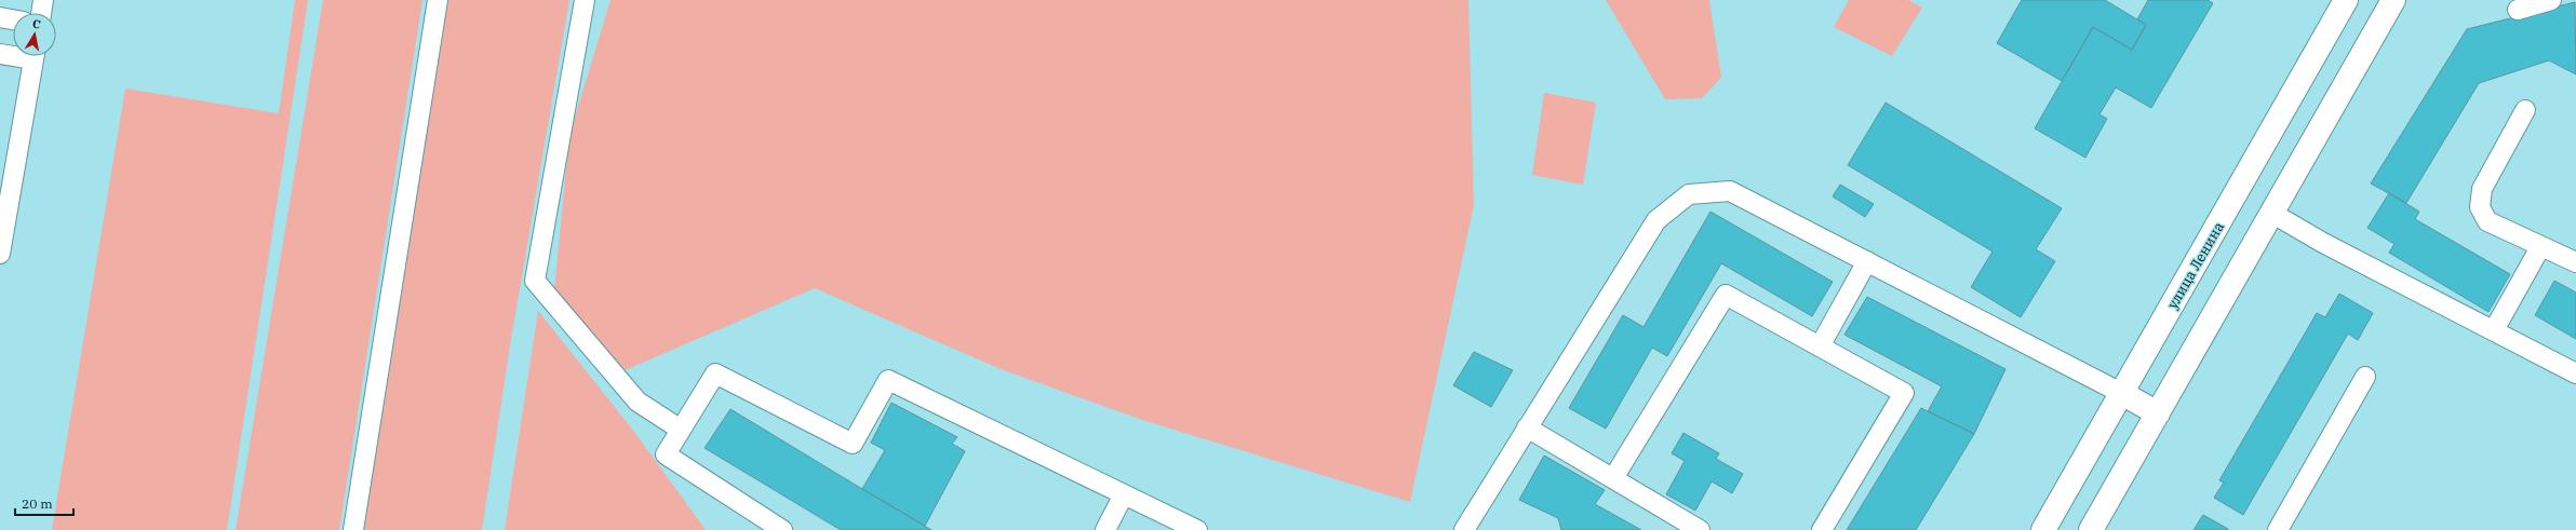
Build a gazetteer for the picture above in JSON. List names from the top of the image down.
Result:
{
  "streets": {
    "main road": ["улица Ленина"]
  },
  "scale_bar": "20 m",
  "north": "top"
}
